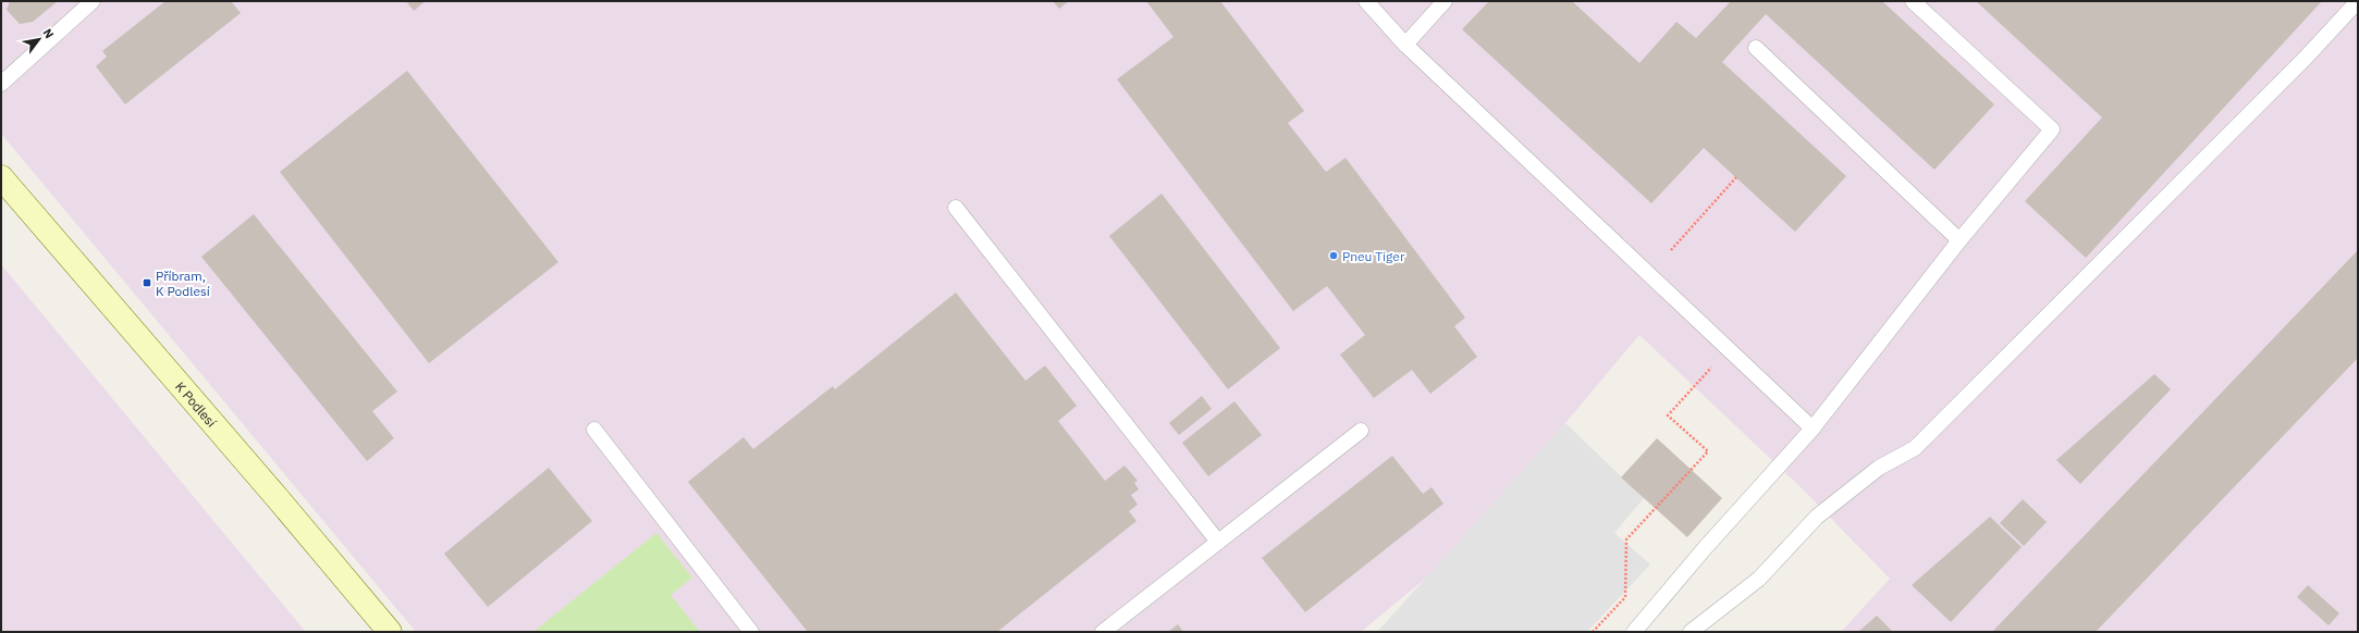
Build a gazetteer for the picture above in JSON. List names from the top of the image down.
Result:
{
  "streets": {
    "street": ["K Podlesí"]
  },
  "places": {
    "other": ["Pneu Tiger"],
    "transit": ["Příbram, K Podlesí"]
  },
  "north": "top right"
}
